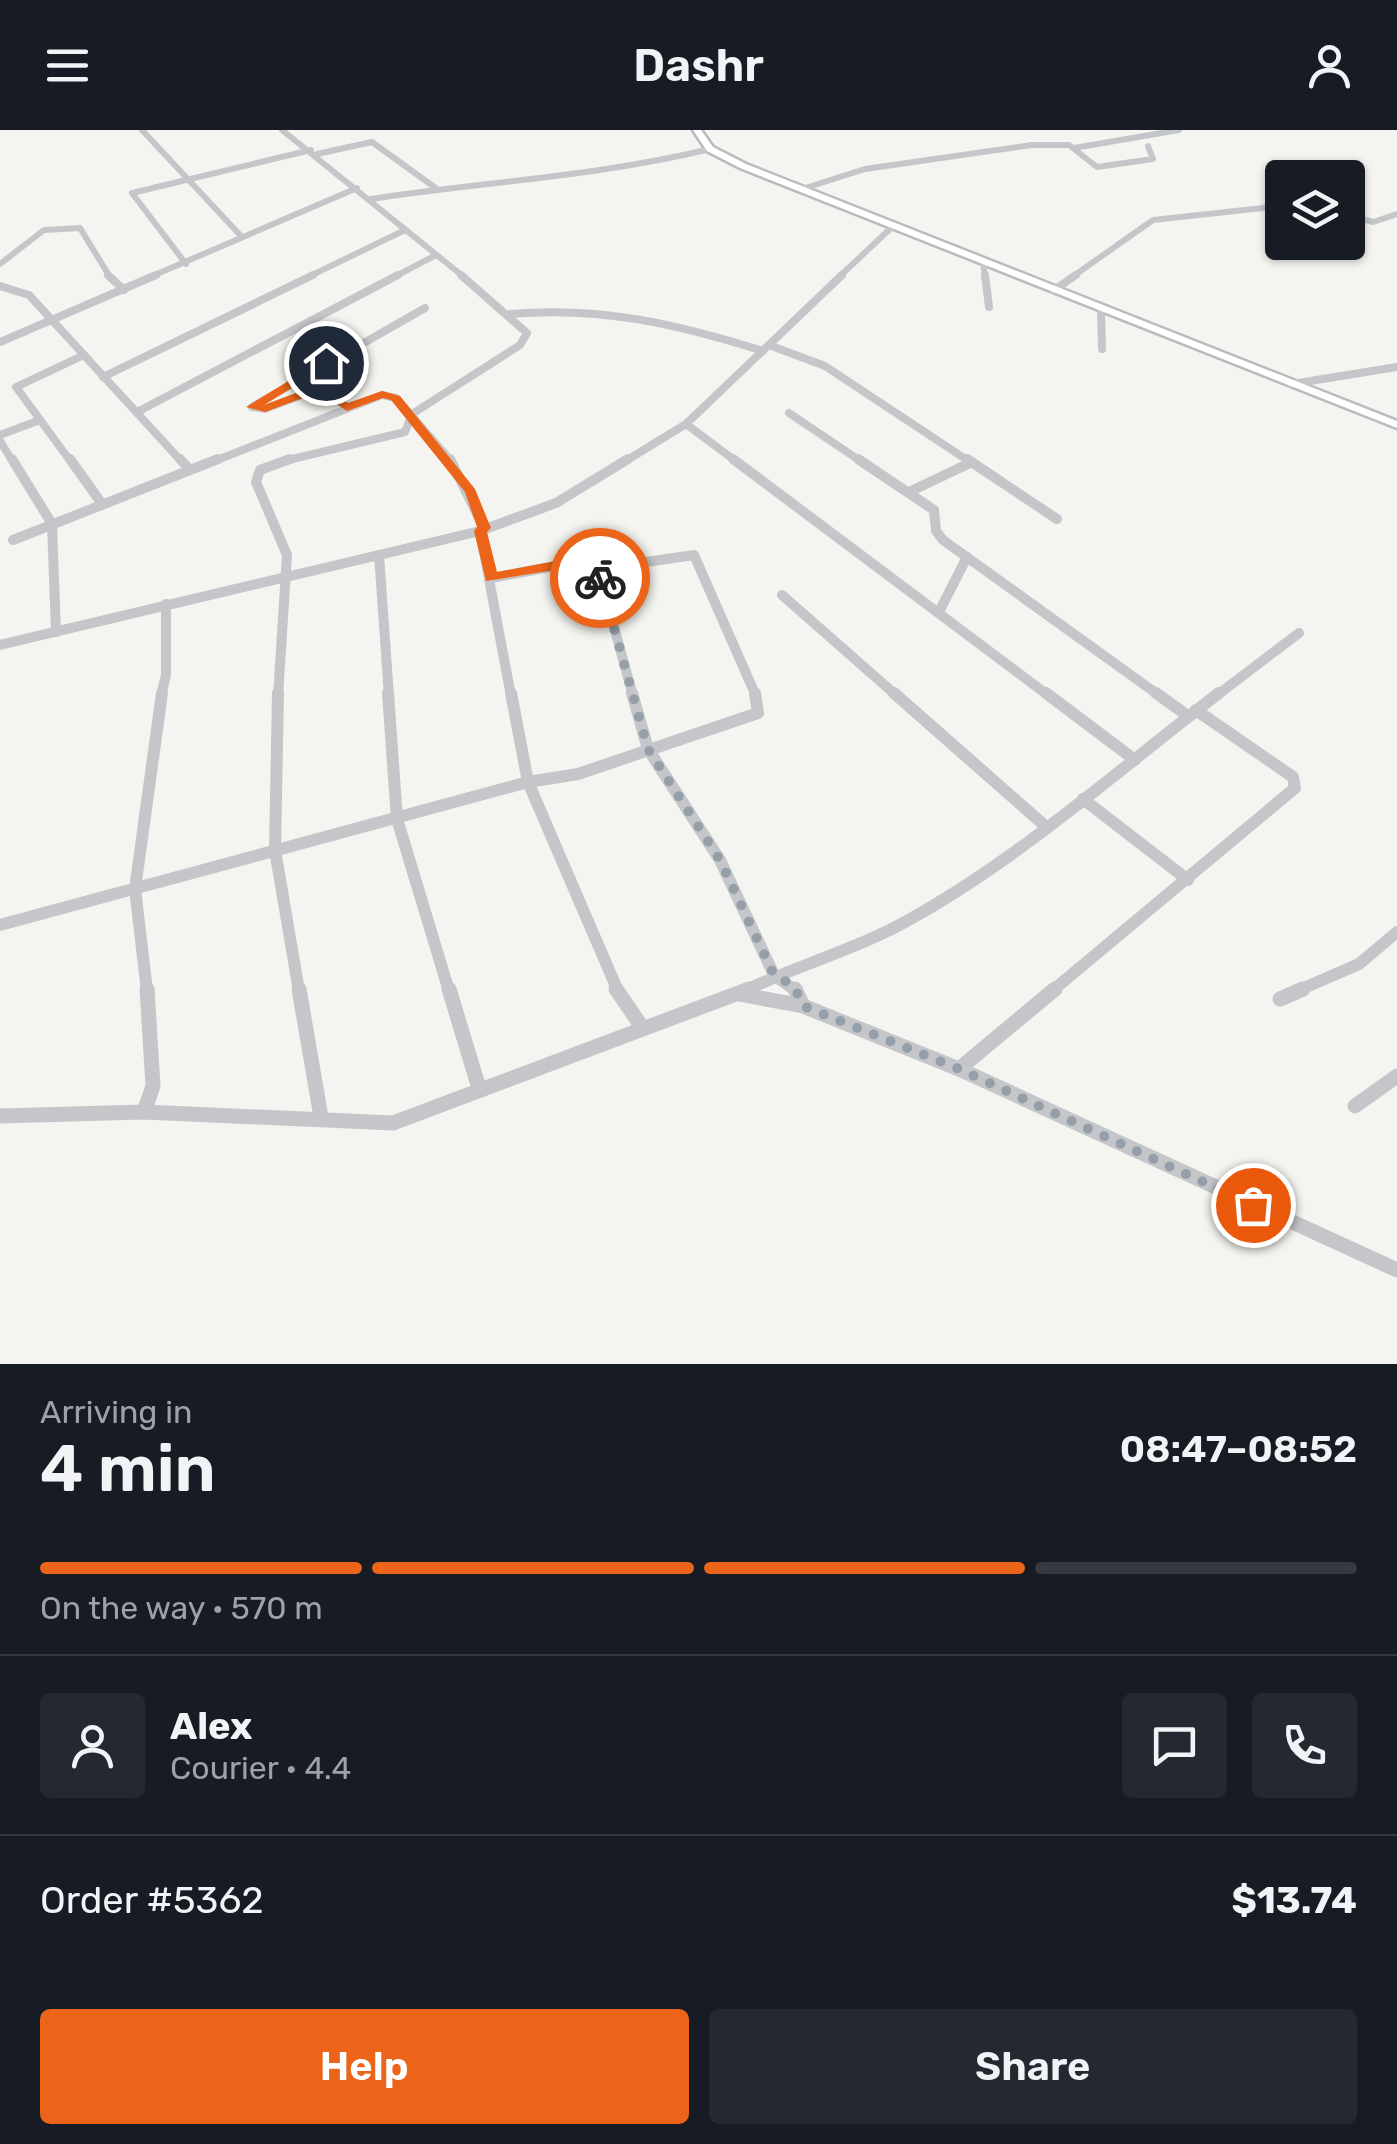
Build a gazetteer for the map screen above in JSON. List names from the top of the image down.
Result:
{
  "page": {
    "header": "Dashr",
    "heading": ["4 min", "Arriving in", "08:47–08:52"],
    "panel": [
      "Alex",
      "Courier · 4.4",
      "Order #5362",
      "$13.74"
    ],
    "bar": "On the way · 570 m",
    "buttons": ["Help", "Share"]
  }
}
